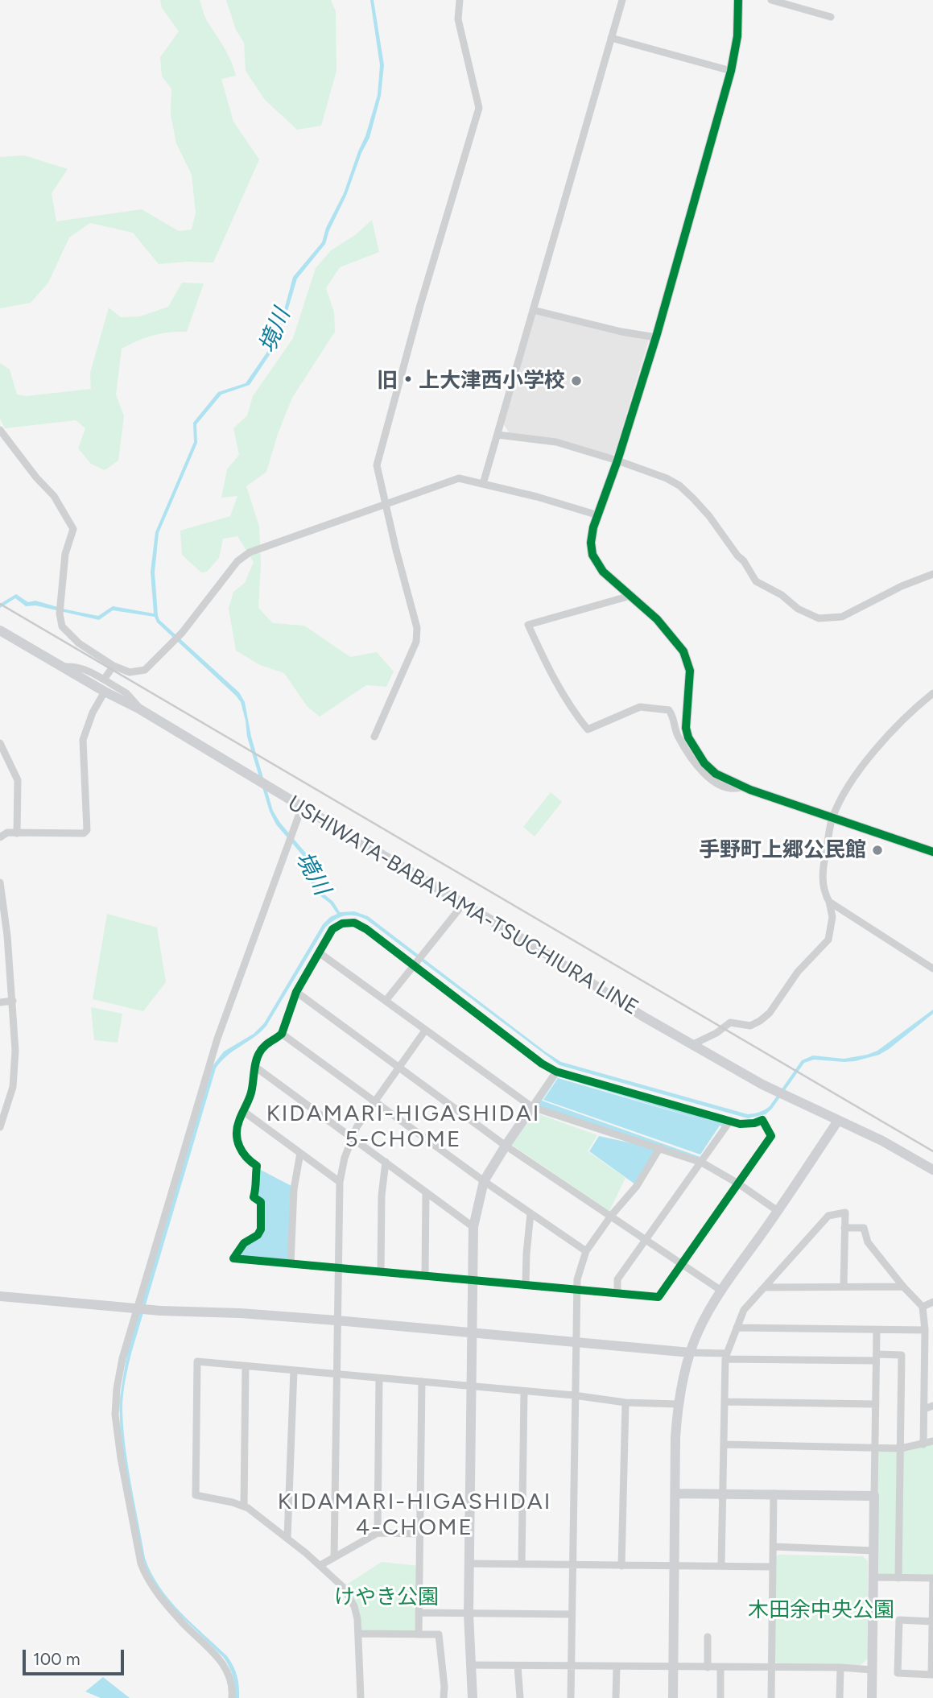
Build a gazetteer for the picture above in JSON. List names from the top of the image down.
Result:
{
  "streets": {
    "street": ["USHIWATA-BABAYAMA-TSUCHIURA LINE"]
  },
  "districts": ["KIDAMARI-HIGASHIDAI 5-CHOME", "KIDAMARI-HIGASHIDAI 4-CHOME"],
  "water": ["境川"],
  "parks": ["けやき公園", "木田余中央公園"],
  "places": ["旧・上大津西小学校", "手野町上郷公民館"],
  "scale_bar": "100 m"
}
